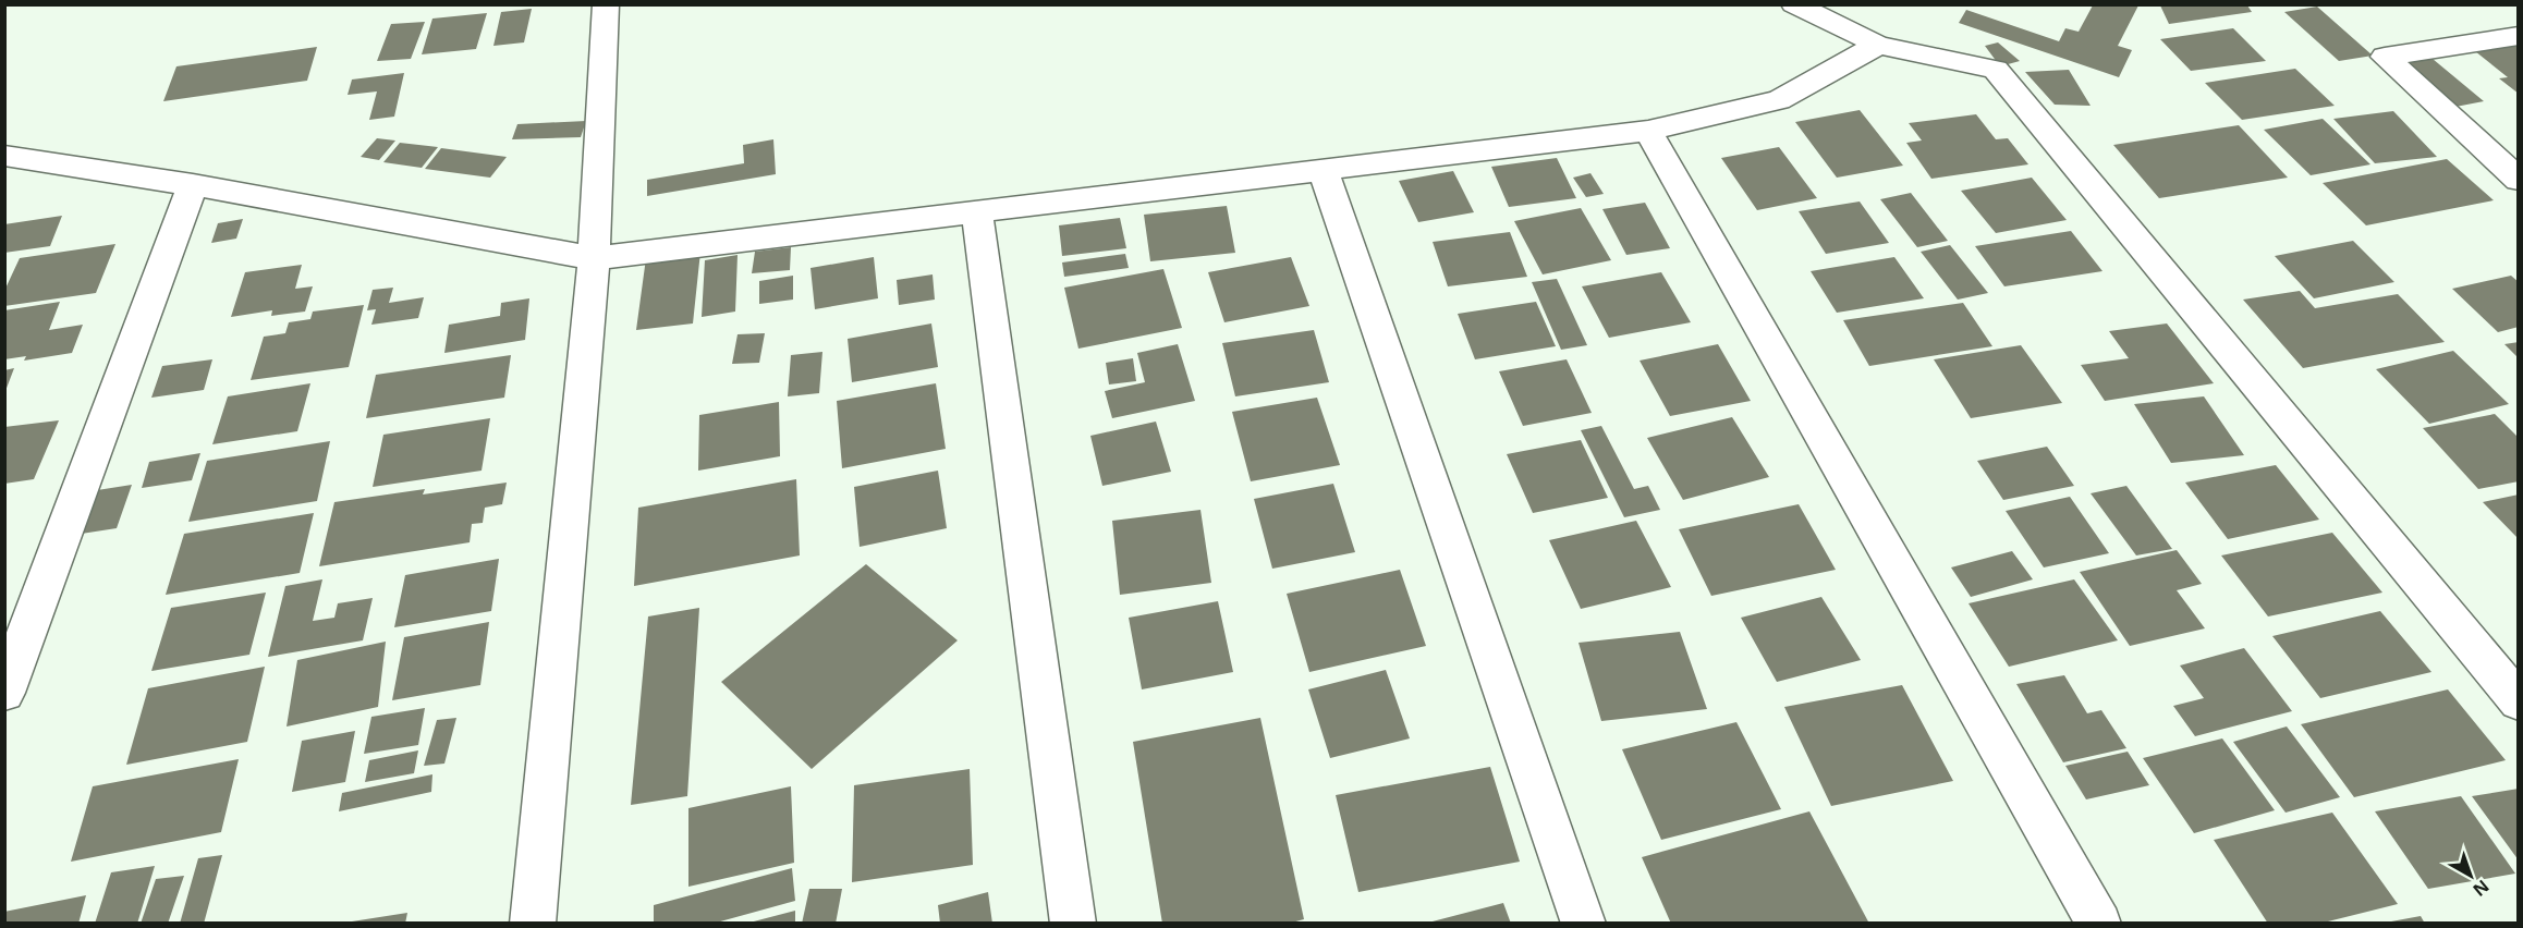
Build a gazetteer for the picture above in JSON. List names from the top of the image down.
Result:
{
  "north": "bottom right"
}
